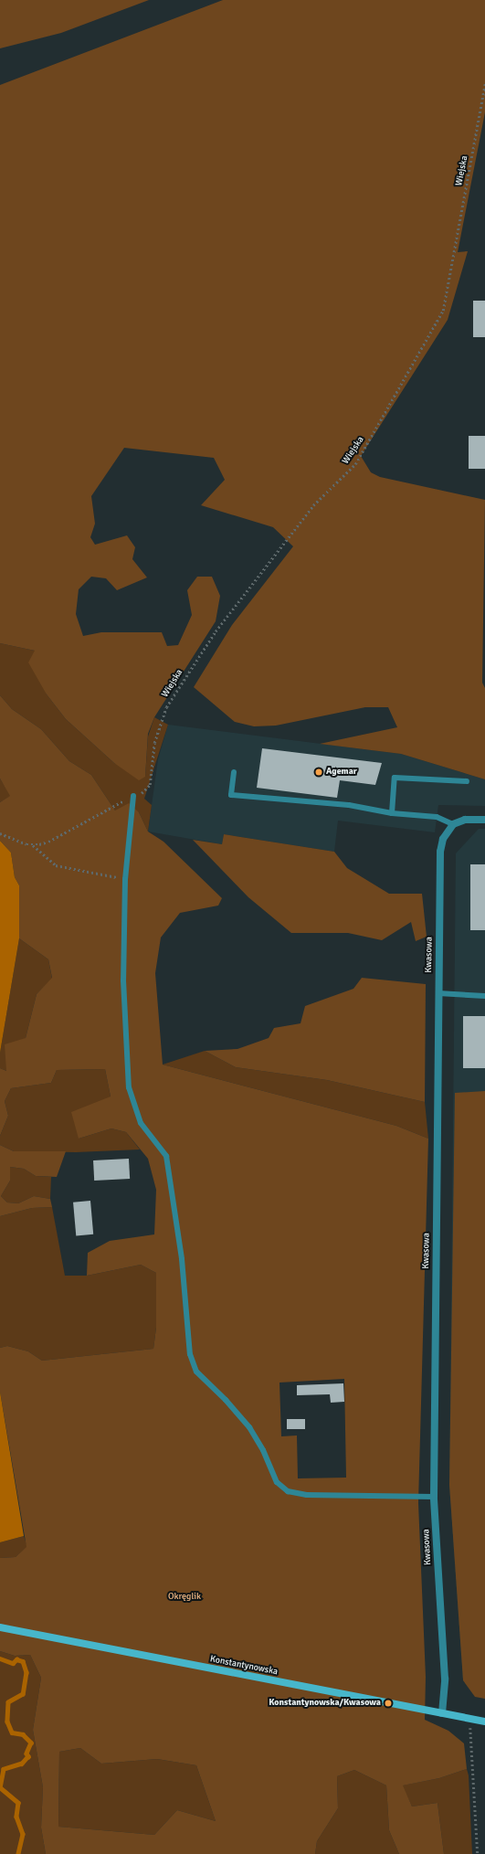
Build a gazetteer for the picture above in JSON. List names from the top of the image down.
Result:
{
  "streets": {
    "main road": ["Konstantynowska"],
    "street": ["Kwasowa"],
    "path": ["Wiejska"]
  },
  "crossings": [
    ["Kwasowa", "Konstantynowska"]
  ],
  "parks": ["Okręglik"],
  "places": ["Agemar", "Konstantynowska/Kwasowa"]
}
